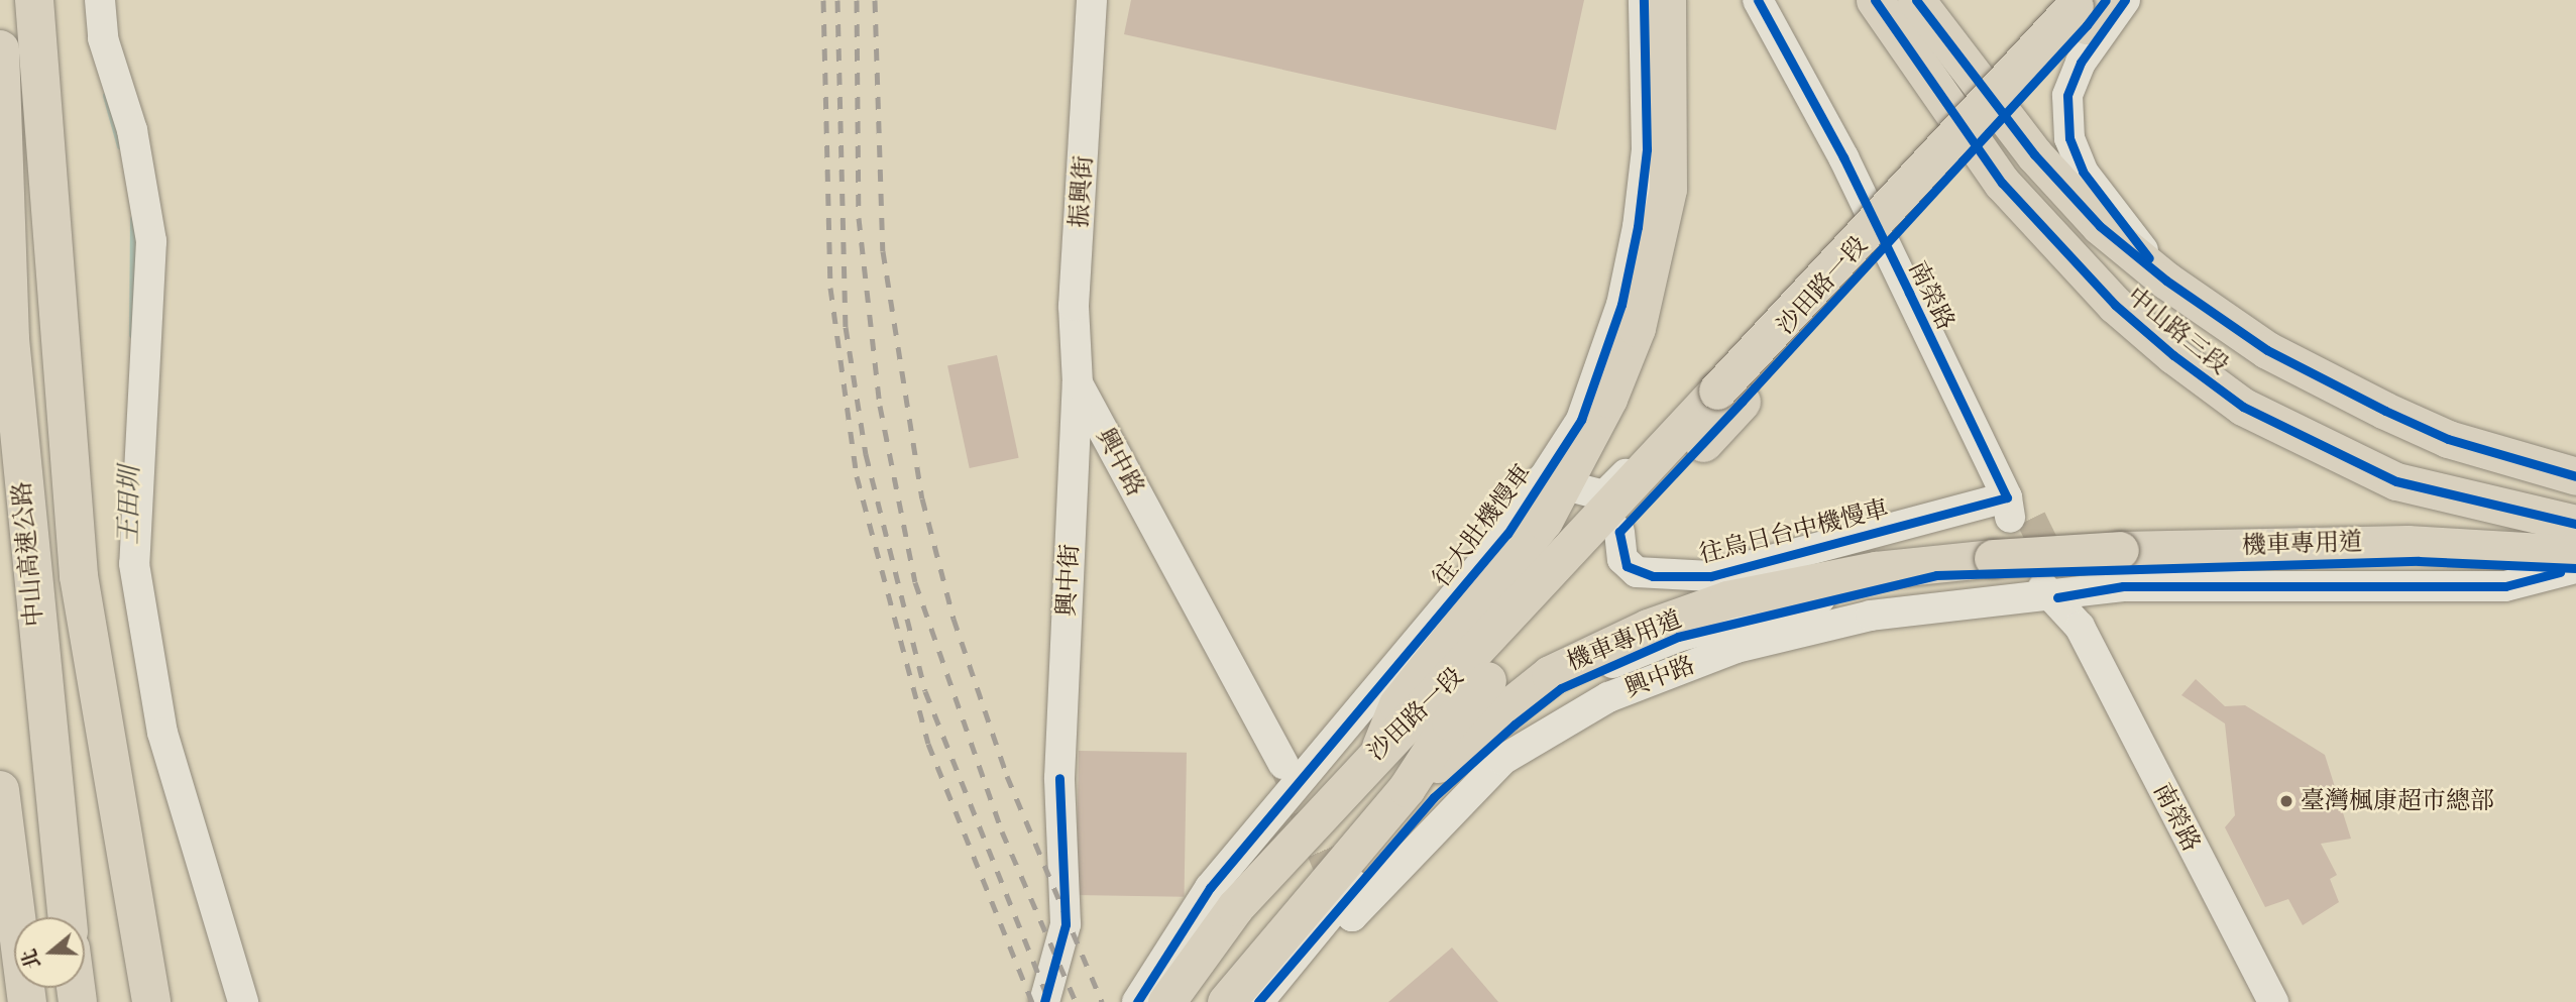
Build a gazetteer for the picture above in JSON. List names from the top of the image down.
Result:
{
  "streets": {
    "highway": ["中山高速公路"],
    "main road": ["沙田路一段", "中山路三段"],
    "street": [
      "振興街",
      "南榮路",
      "興中路",
      "往大肚機慢車",
      "往烏日台中機慢車",
      "機車專用道",
      "興中街"
    ]
  },
  "crossings": [
    ["振興街", "興中路"],
    ["振興街", "興中街"],
    ["沙田路一段", "中山路三段"],
    ["沙田路一段", "往大肚機慢車"],
    ["沙田路一段", "往烏日台中機慢車"],
    ["沙田路一段", "機車專用道"],
    ["南榮路", "興中路"],
    ["南榮路", "往烏日台中機慢車"],
    ["中山路三段", "機車專用道"],
    ["興中路", "興中街"]
  ],
  "water": ["王田圳"],
  "places": ["臺灣楓康超市總部"],
  "north": "left"
}
